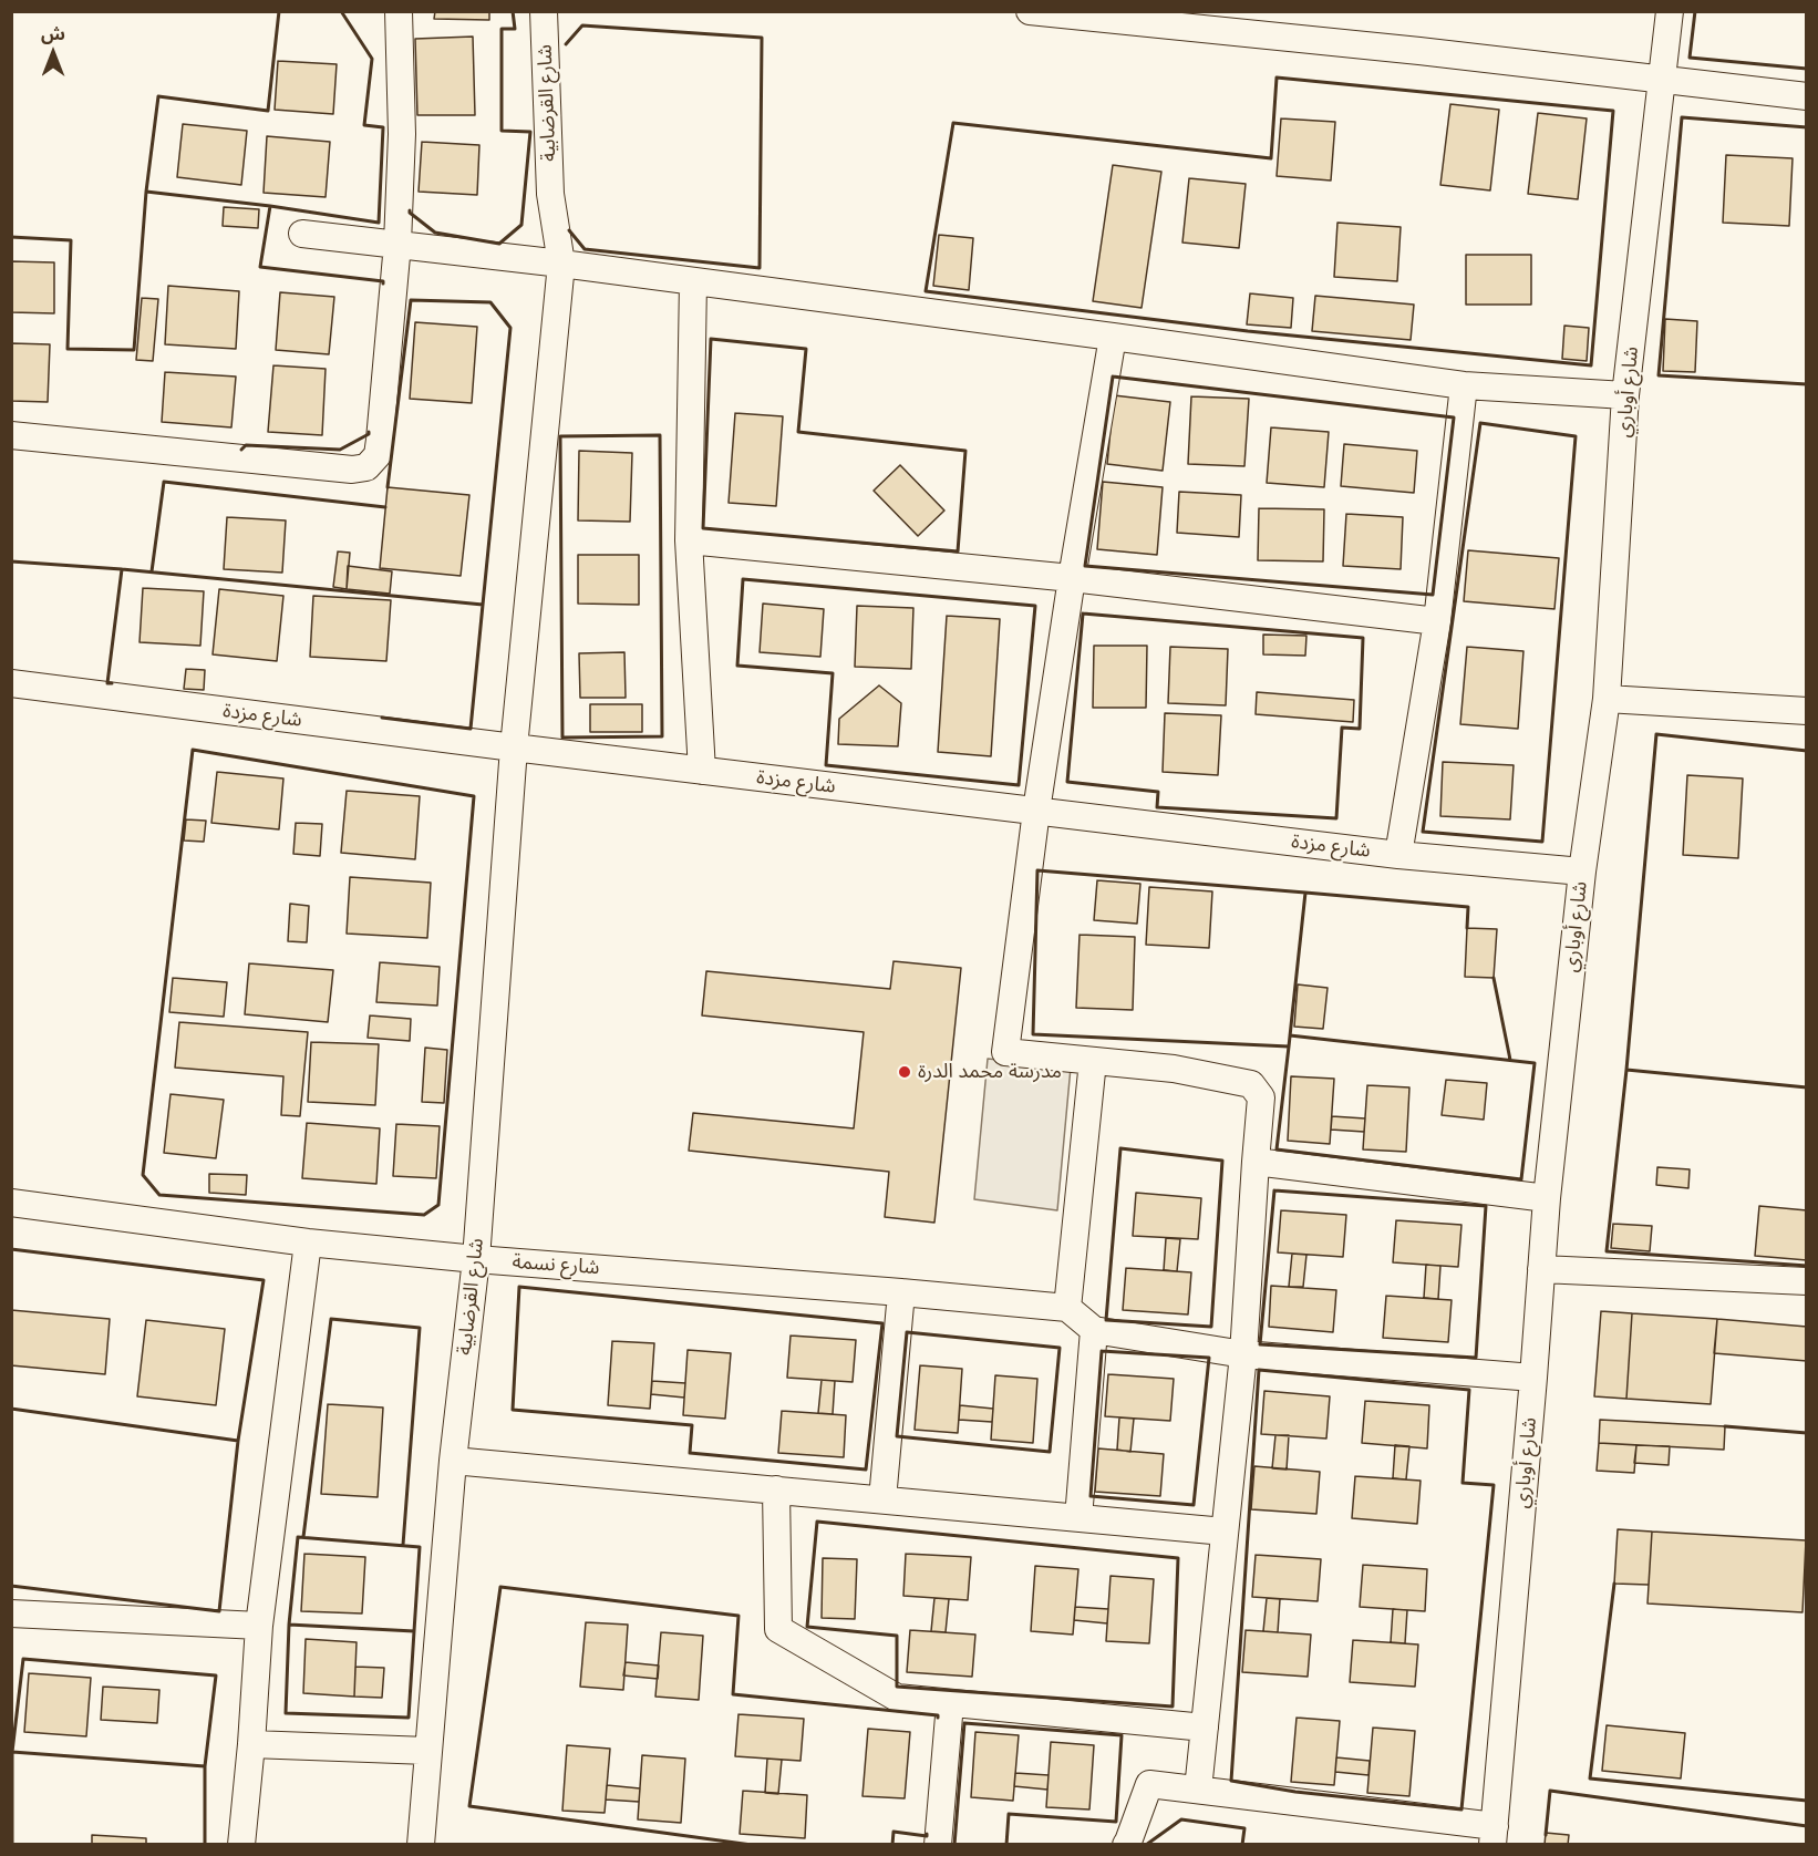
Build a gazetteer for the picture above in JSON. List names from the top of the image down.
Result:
{
  "streets": {
    "street": [
      "شارع القرضابية",
      "شارع أوباري",
      "شارع مزدة",
      "شارع نسمة"
    ]
  },
  "crossings": [
    ["شارع القرضابية", "شارع مزدة"],
    ["شارع القرضابية", "شارع نسمة"],
    ["شارع أوباري", "شارع مزدة"]
  ],
  "places": ["مدرسة محمد الدرة"],
  "north": "top"
}
